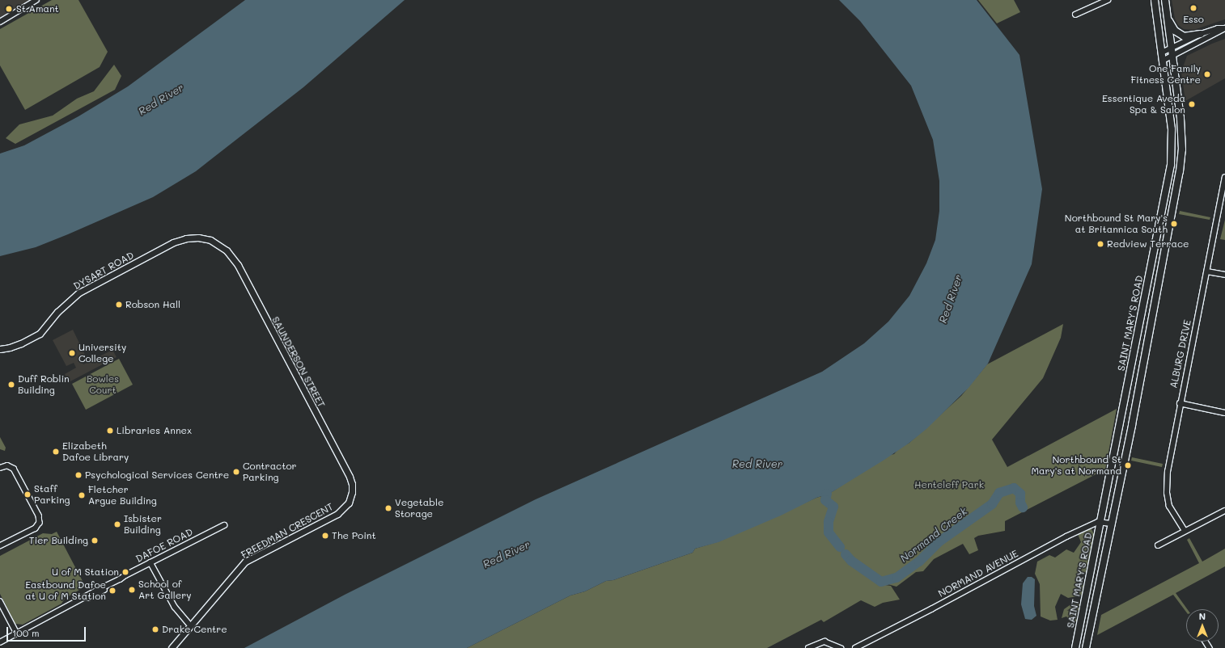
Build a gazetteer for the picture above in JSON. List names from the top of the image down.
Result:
{
  "streets": {
    "main road": ["SAINT MARY'S ROAD"],
    "street": [
      "DYSART ROAD",
      "ALBURG DRIVE",
      "SAUNDERSON STREET",
      "FREEDMAN CRESCENT",
      "DAFOE ROAD",
      "NORMAND AVENUE"
    ]
  },
  "crossings": [
    ["DYSART ROAD", "SAUNDERSON STREET"],
    ["SAINT MARY'S ROAD", "NORMAND AVENUE"],
    ["SAUNDERSON STREET", "FREEDMAN CRESCENT"]
  ],
  "water": ["Red River", "Normand Creek"],
  "parks": ["Bowles Court", "Henteleff Park"],
  "places": [
    "Esso",
    "St.Amant",
    "One Family Fitness Centre",
    "Essentique Aveda Spa & Salon",
    "Northbound St Mary's at Britannica South",
    "Redview Terrace",
    "Robson Hall",
    "University College",
    "Duff Roblin Building",
    "Libraries Annex",
    "Elizabeth Dafoe Library",
    "Northbound St Mary's at Normand",
    "Contractor Parking",
    "Psychological Services Centre",
    "Staff Parking",
    "Fletcher Argue Building",
    "Vegetable Storage",
    "Isbister Building",
    "The Point",
    "Tier Building",
    "U of M Station",
    "School of Art Gallery",
    "Eastbound Dafoe at U of M Station",
    "Drake Centre"
  ],
  "scale_bar": "100 m",
  "north": "top"
}
